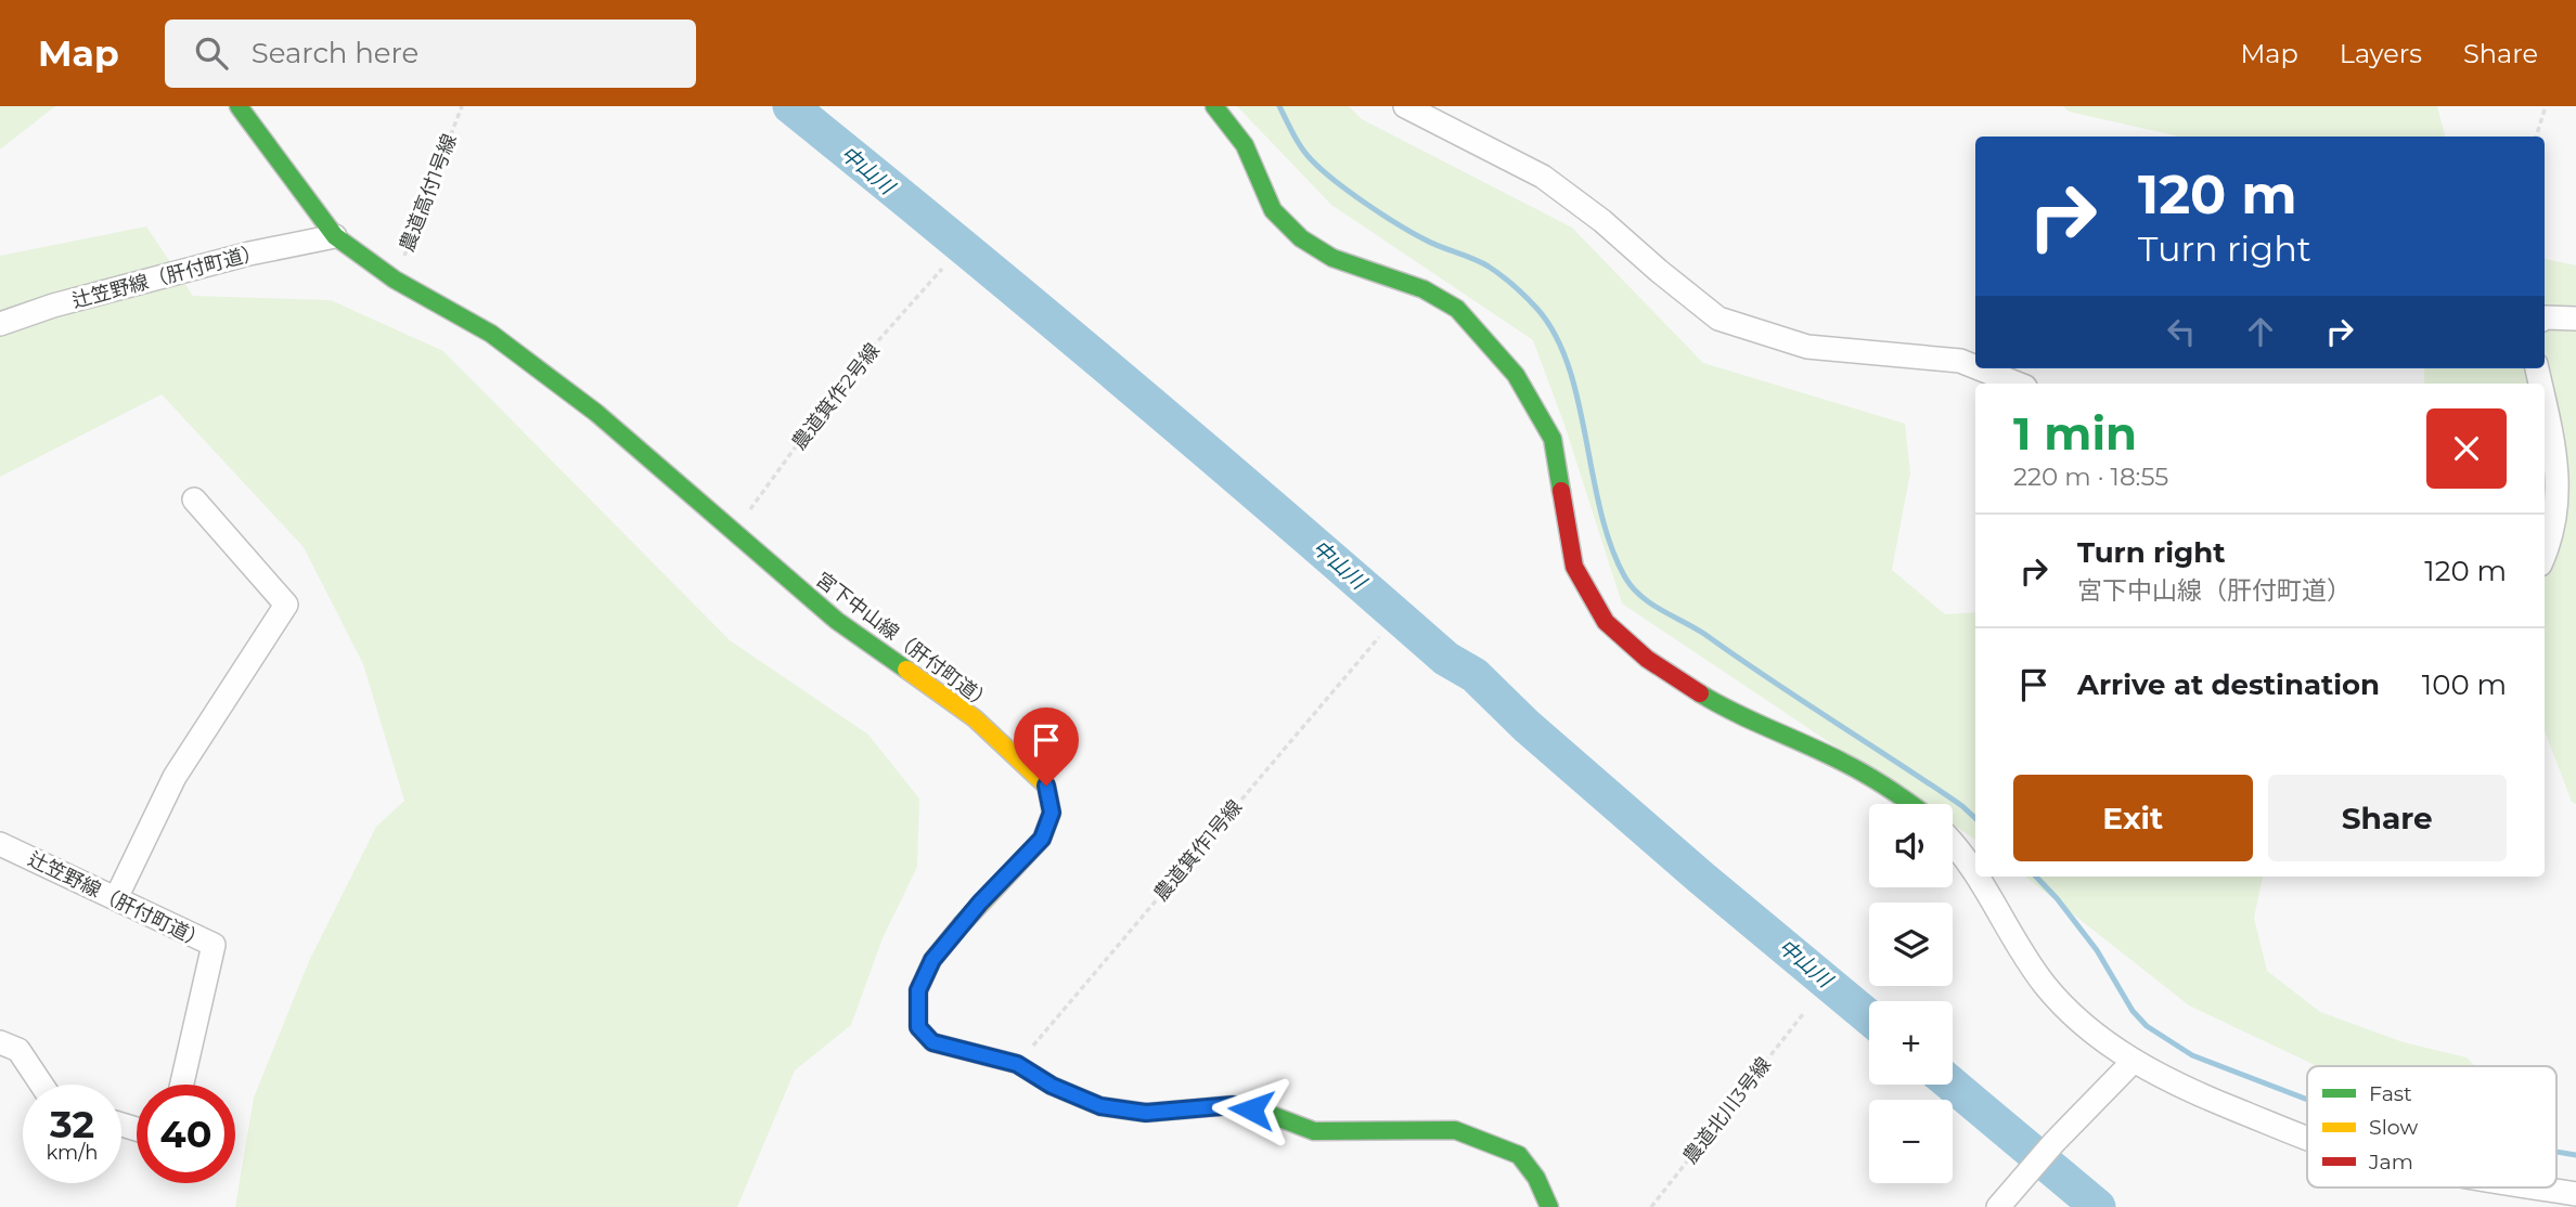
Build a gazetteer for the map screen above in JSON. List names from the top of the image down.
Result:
{
  "streets": {
    "street": ["辻笠野線（肝付町道）", "宮下中山線（肝付町道）"],
    "path": [
      "農道高付1号線",
      "農道箕作2号線",
      "農道箕作1号線",
      "農道北川3号線"
    ]
  },
  "crossings": [
    ["農道高付1号線", "宮下中山線（肝付町道）"],
    ["辻笠野線（肝付町道）", "宮下中山線（肝付町道）"],
    ["農道箕作2号線", "宮下中山線（肝付町道）"],
    ["宮下中山線（肝付町道）", "農道箕作1号線"]
  ],
  "water": ["中山川"],
  "legend": ["Fast", "Slow", "Jam"],
  "page": {
    "header": "Map",
    "search": "Search here",
    "nav": ["Map", "Layers", "Share"],
    "turn": ["120 m", "Turn right"],
    "heading": ["1 min", "220 m · 18:55"],
    "list": [
      {
        "name": "Turn right",
        "note": "宮下中山線（肝付町道）",
        "value": "120 m"
      },
      {
        "name": "Arrive at destination",
        "value": "100 m"
      }
    ],
    "buttons": ["Exit", "Share"],
    "map_buttons": ["+", "−"],
    "speed": "32 km/h",
    "limit": "40"
  }
}
